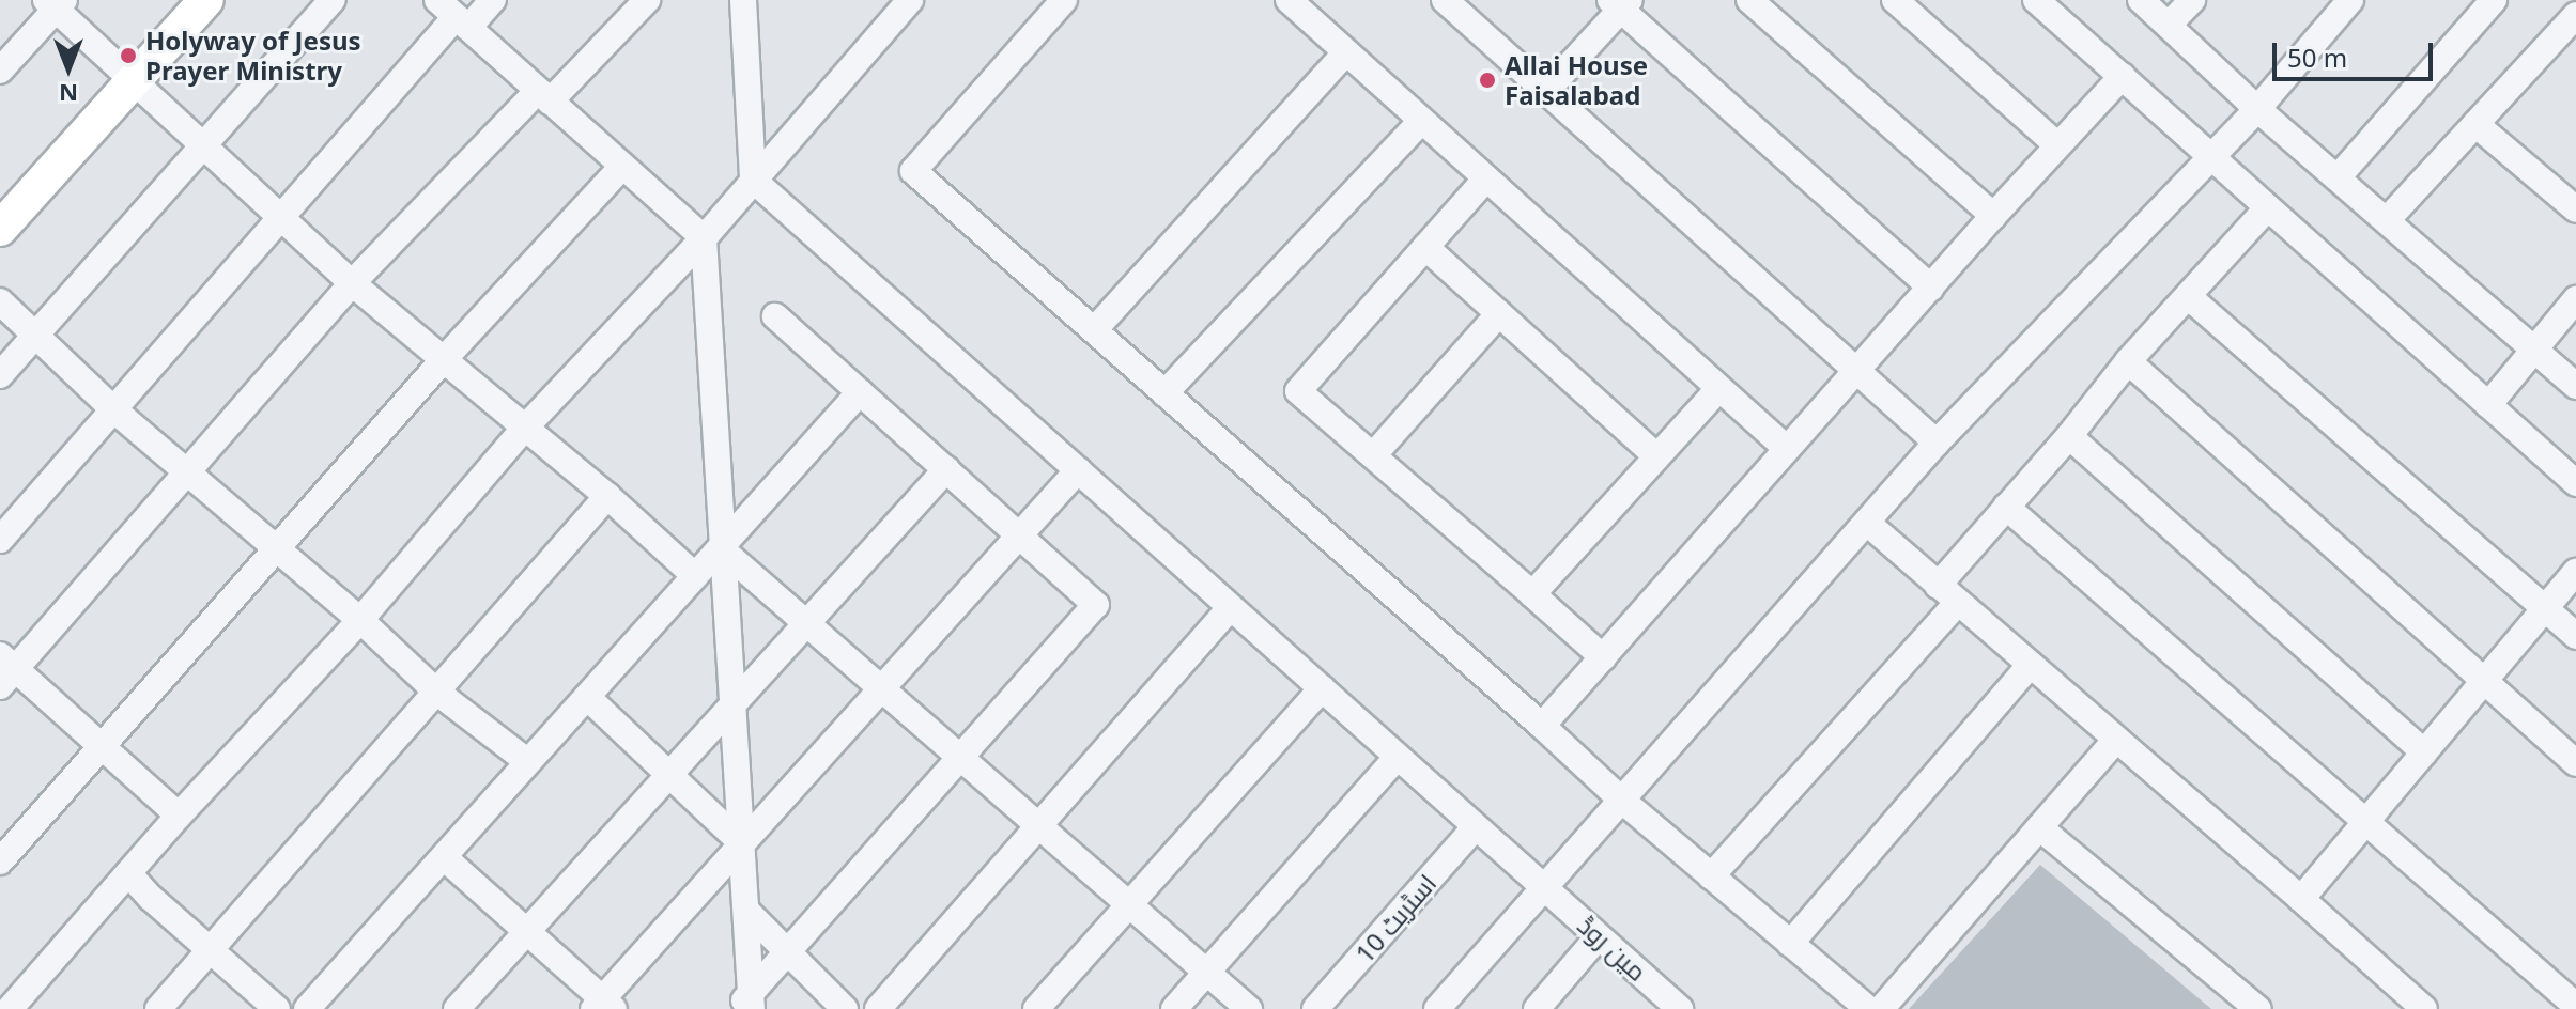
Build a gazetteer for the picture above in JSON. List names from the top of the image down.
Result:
{
  "streets": {
    "street": ["اسٹریٹ 10", "مین روڈ"]
  },
  "crossings": [
    ["اسٹریٹ 10", "مین روڈ"]
  ],
  "places": ["Holyway of Jesus Prayer Ministry", "Allai House Faisalabad"],
  "scale_bar": "50 m",
  "north": "bottom"
}
